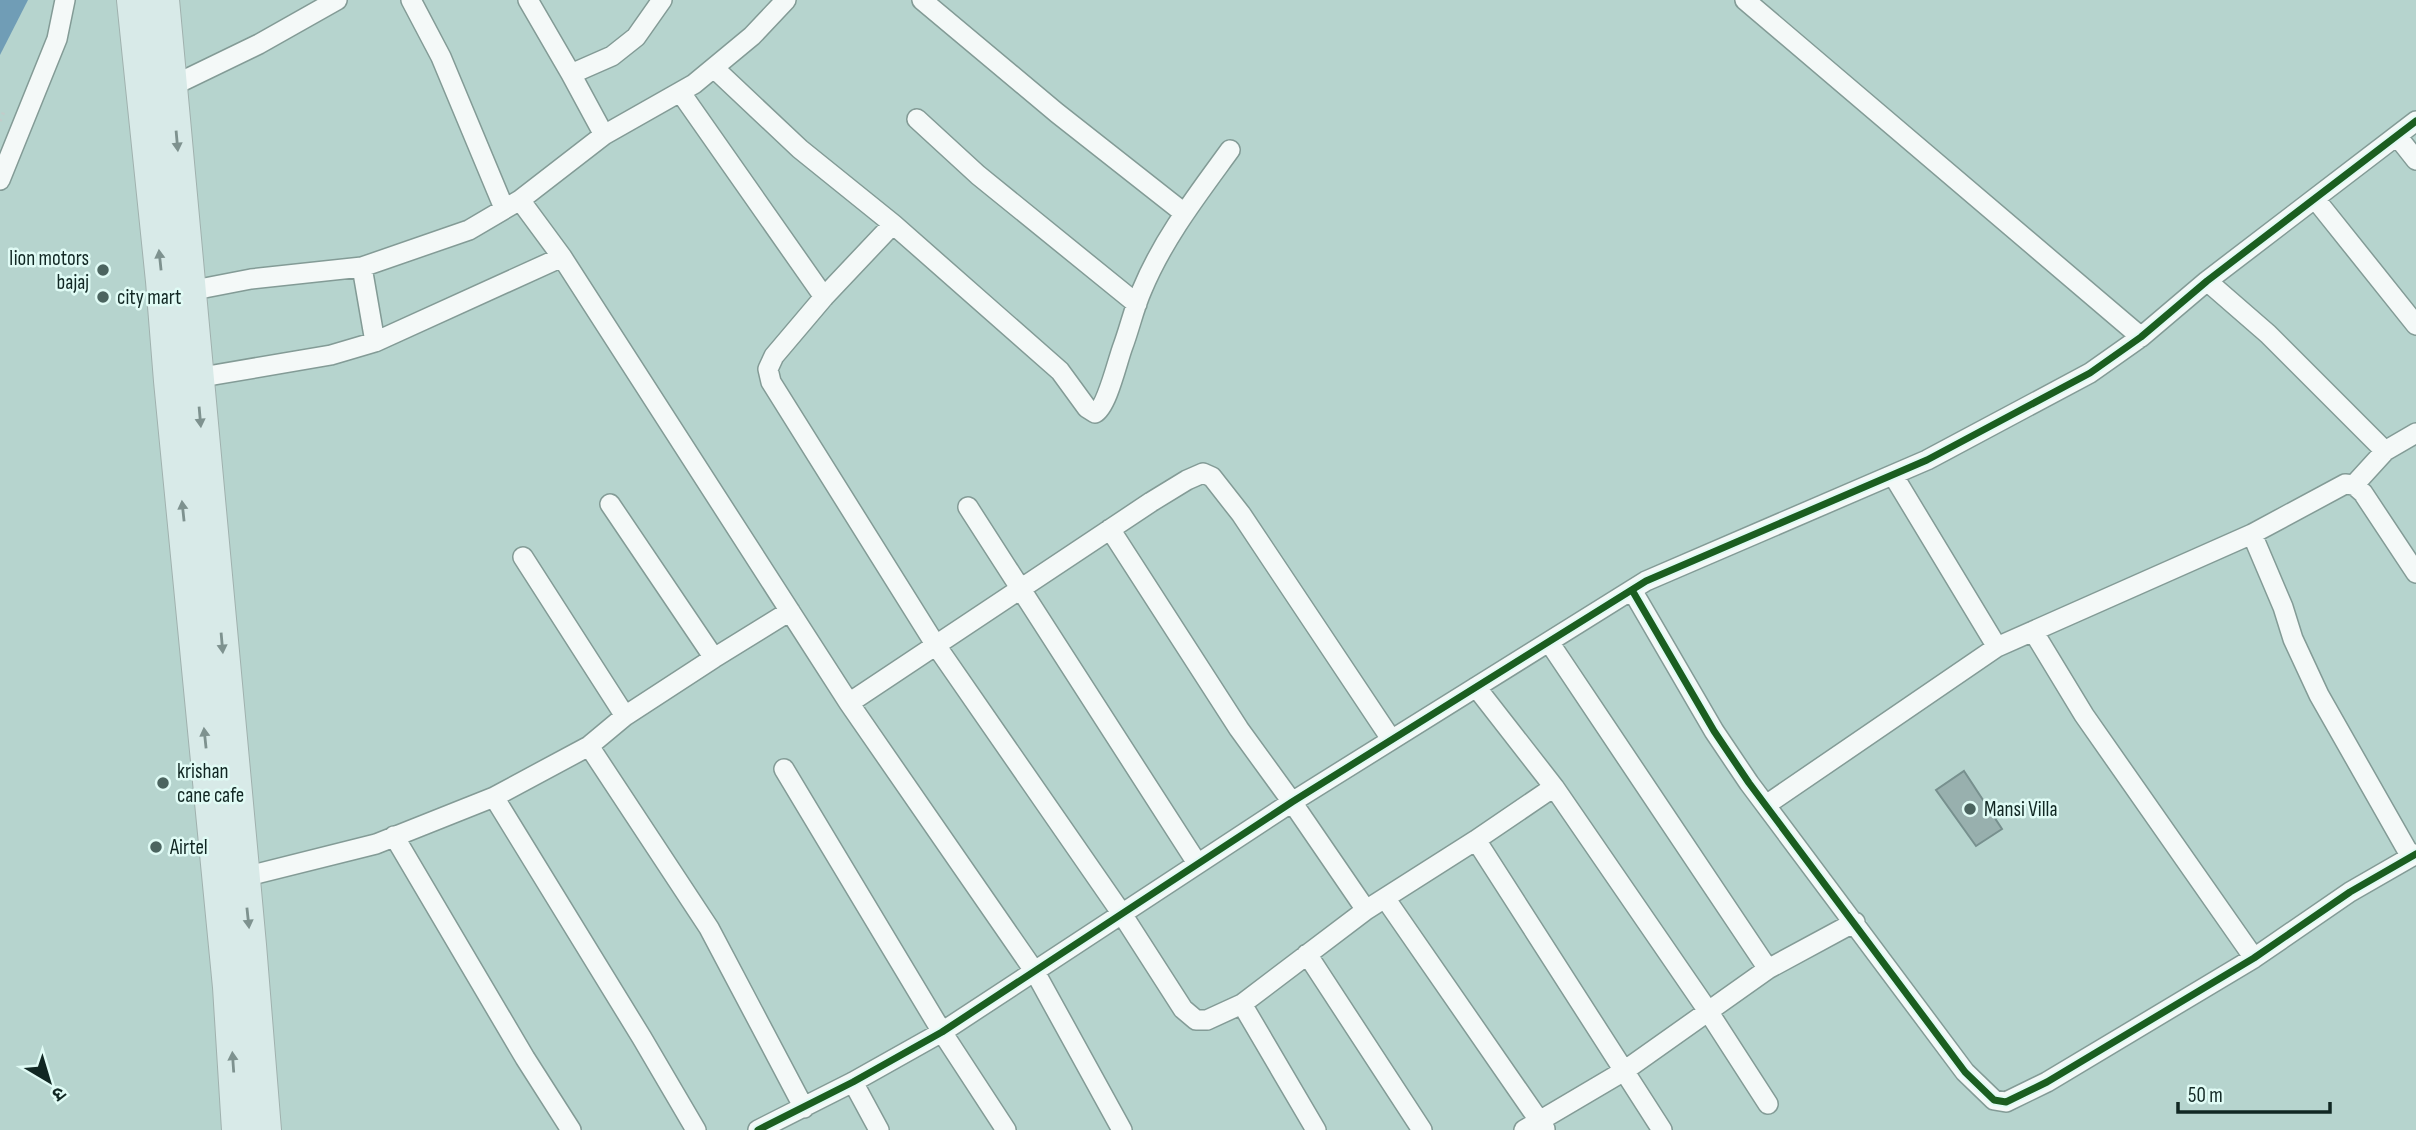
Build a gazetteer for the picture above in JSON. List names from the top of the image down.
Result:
{
  "places": [
    "lion motors bajaj",
    "city mart",
    "krishan cane cafe",
    "Mansi Villa",
    "Airtel"
  ],
  "scale_bar": "50 m",
  "north": "bottom right"
}
